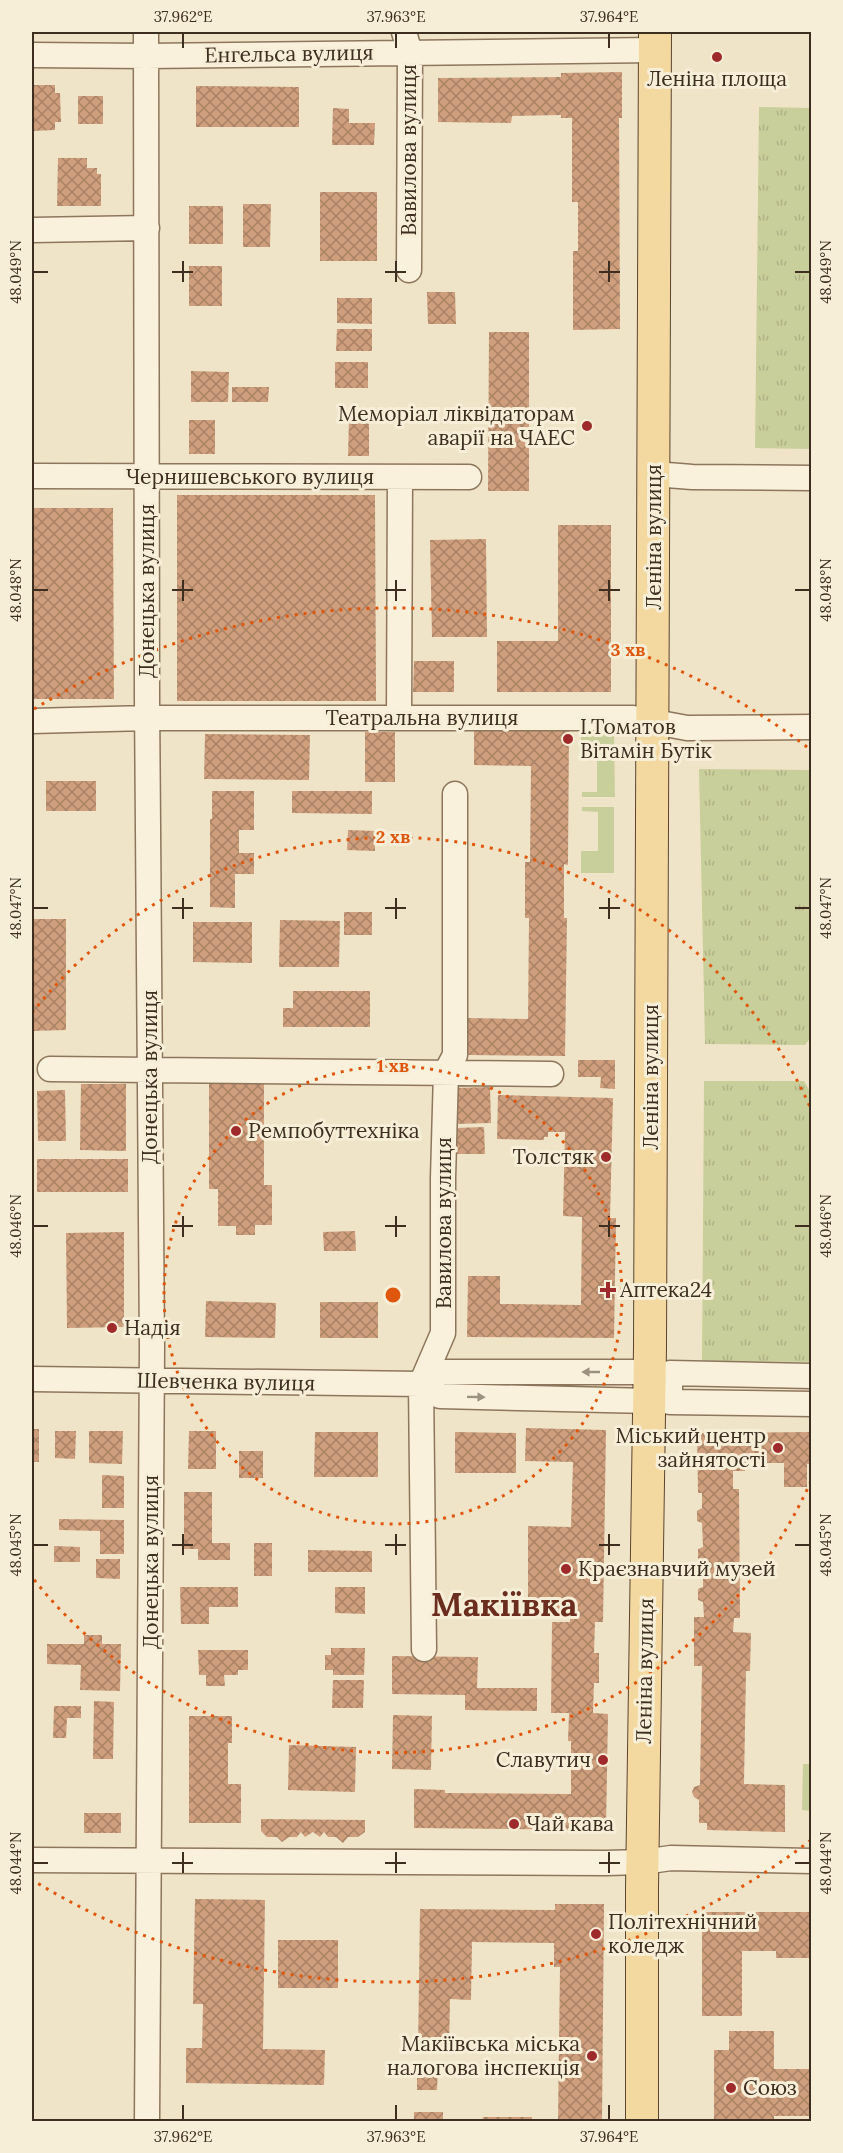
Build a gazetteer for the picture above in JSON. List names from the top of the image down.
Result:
{
  "streets": {
    "main road": ["Леніна вулиця"],
    "street": [
      "Енгельса вулиця",
      "Вавилова вулиця",
      "Чернишевського вулиця",
      "Донецька вулиця",
      "Театральна вулиця",
      "Шевченка вулиця"
    ]
  },
  "crossings": [
    ["Енгельса вулиця", "Вавилова вулиця"],
    ["Енгельса вулиця", "Леніна вулиця"],
    ["Енгельса вулиця", "Донецька вулиця"],
    ["Вавилова вулиця", "Шевченка вулиця"],
    ["Чернишевського вулиця", "Донецька вулиця"],
    ["Леніна вулиця", "Театральна вулиця"],
    ["Леніна вулиця", "Шевченка вулиця"],
    ["Донецька вулиця", "Театральна вулиця"],
    ["Донецька вулиця", "Шевченка вулиця"]
  ],
  "districts": ["Макіївка"],
  "places": {
    "other": [
      "Леніна площа",
      "Меморіал ліквідаторам аварії на ЧАЕС",
      "І.Томатов Вітамін Бутік",
      "Ремпобуттехніка",
      "Толстяк",
      "Надія",
      "Міський центр зайнятості",
      "Краєзнавчий музей",
      "Славутич",
      "Чай кава",
      "Полiтехнiчний коледж",
      "Макіївська міська налогова інспекція",
      "Союз"
    ],
    "health": ["Аптека24"]
  },
  "coordinates": [
    "37.962°E",
    "37.963°E",
    "37.964°E",
    "48.049°N",
    "48.048°N",
    "48.047°N",
    "48.046°N",
    "48.045°N",
    "48.044°N"
  ],
  "rings": ["3 хв", "2 хв", "1 хв"]
}
